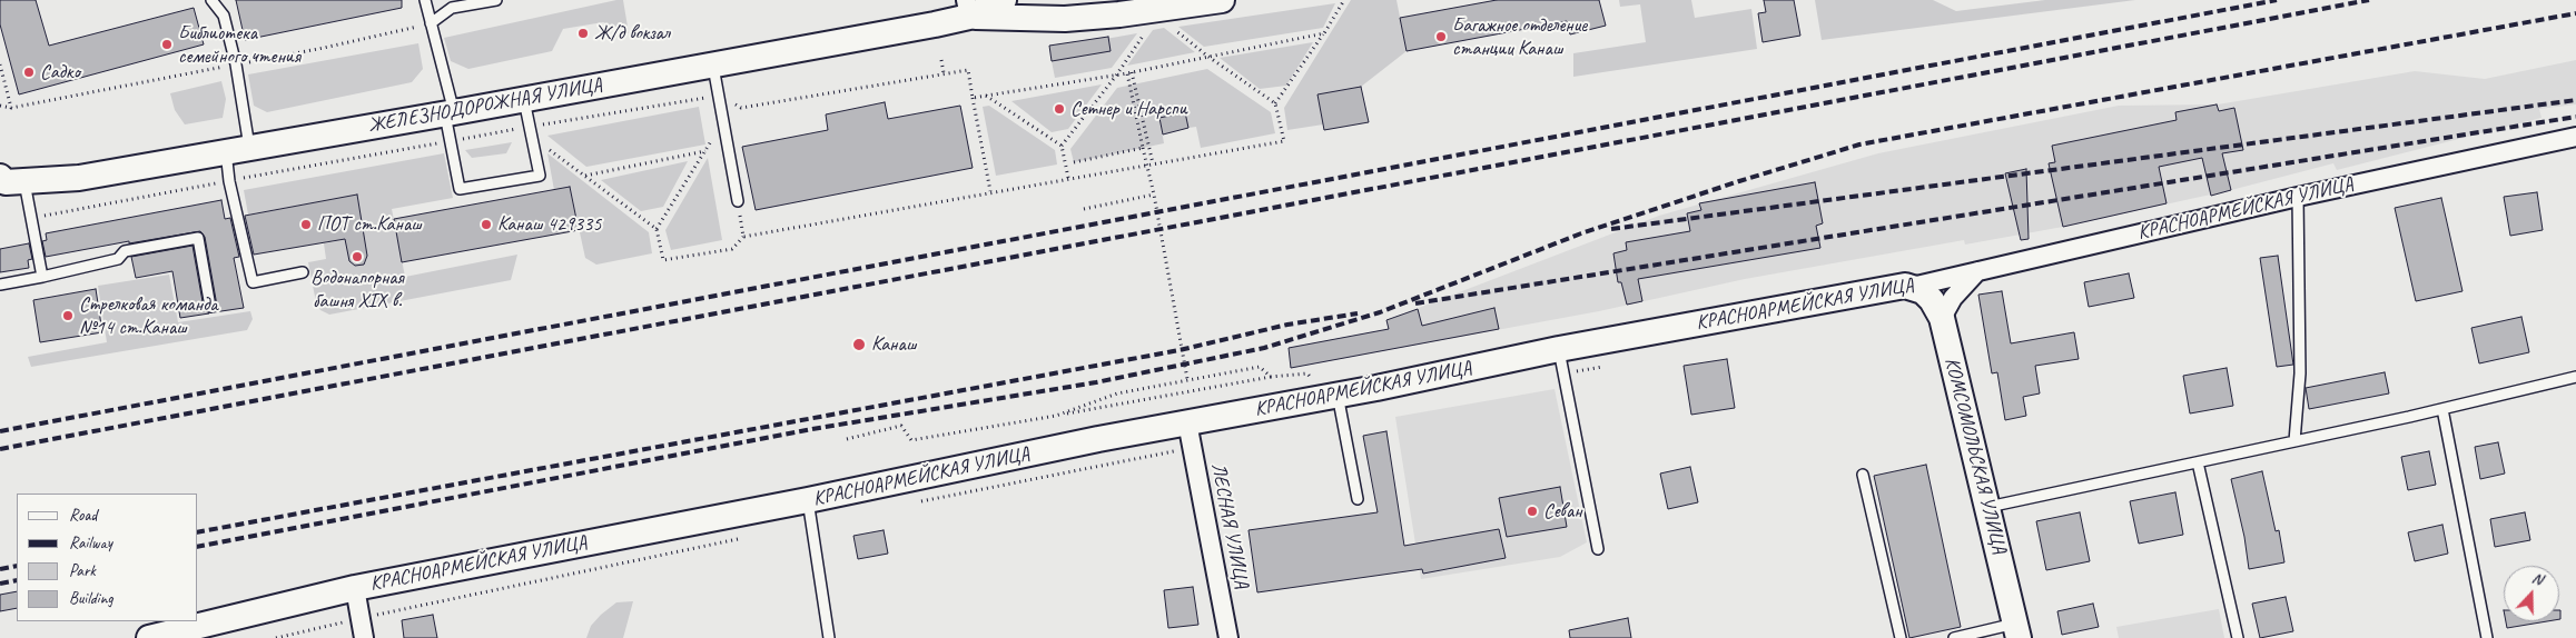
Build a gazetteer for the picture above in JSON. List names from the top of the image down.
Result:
{
  "streets": {
    "main road": ["ЖЕЛЕЗНОДОРОЖНАЯ УЛИЦА", "КРАСНОАРМЕЙСКАЯ УЛИЦА", "КОМСОМОЛЬСКАЯ УЛИЦА"],
    "street": ["ЛЕСНАЯ УЛИЦА"]
  },
  "crossings": [
    ["КРАСНОАРМЕЙСКАЯ УЛИЦА", "КОМСОМОЛЬСКАЯ УЛИЦА"],
    ["КРАСНОАРМЕЙСКАЯ УЛИЦА", "ЛЕСНАЯ УЛИЦА"]
  ],
  "places": [
    "Ж/д вокзал",
    "Багажное отделение станции Канаш",
    "Библиотека семейного чтения",
    "Садко",
    "Сетнер и Нарспи",
    "ПОТ ст.Канаш",
    "Канаш 429335",
    "Водонапорная башня XIX в.",
    "Стрелковая команда №14 ст.Канаш",
    "Канаш",
    "Севан"
  ],
  "legend": [
    "Road",
    "Railway",
    "Park",
    "Building"
  ],
  "north": "top"
}
